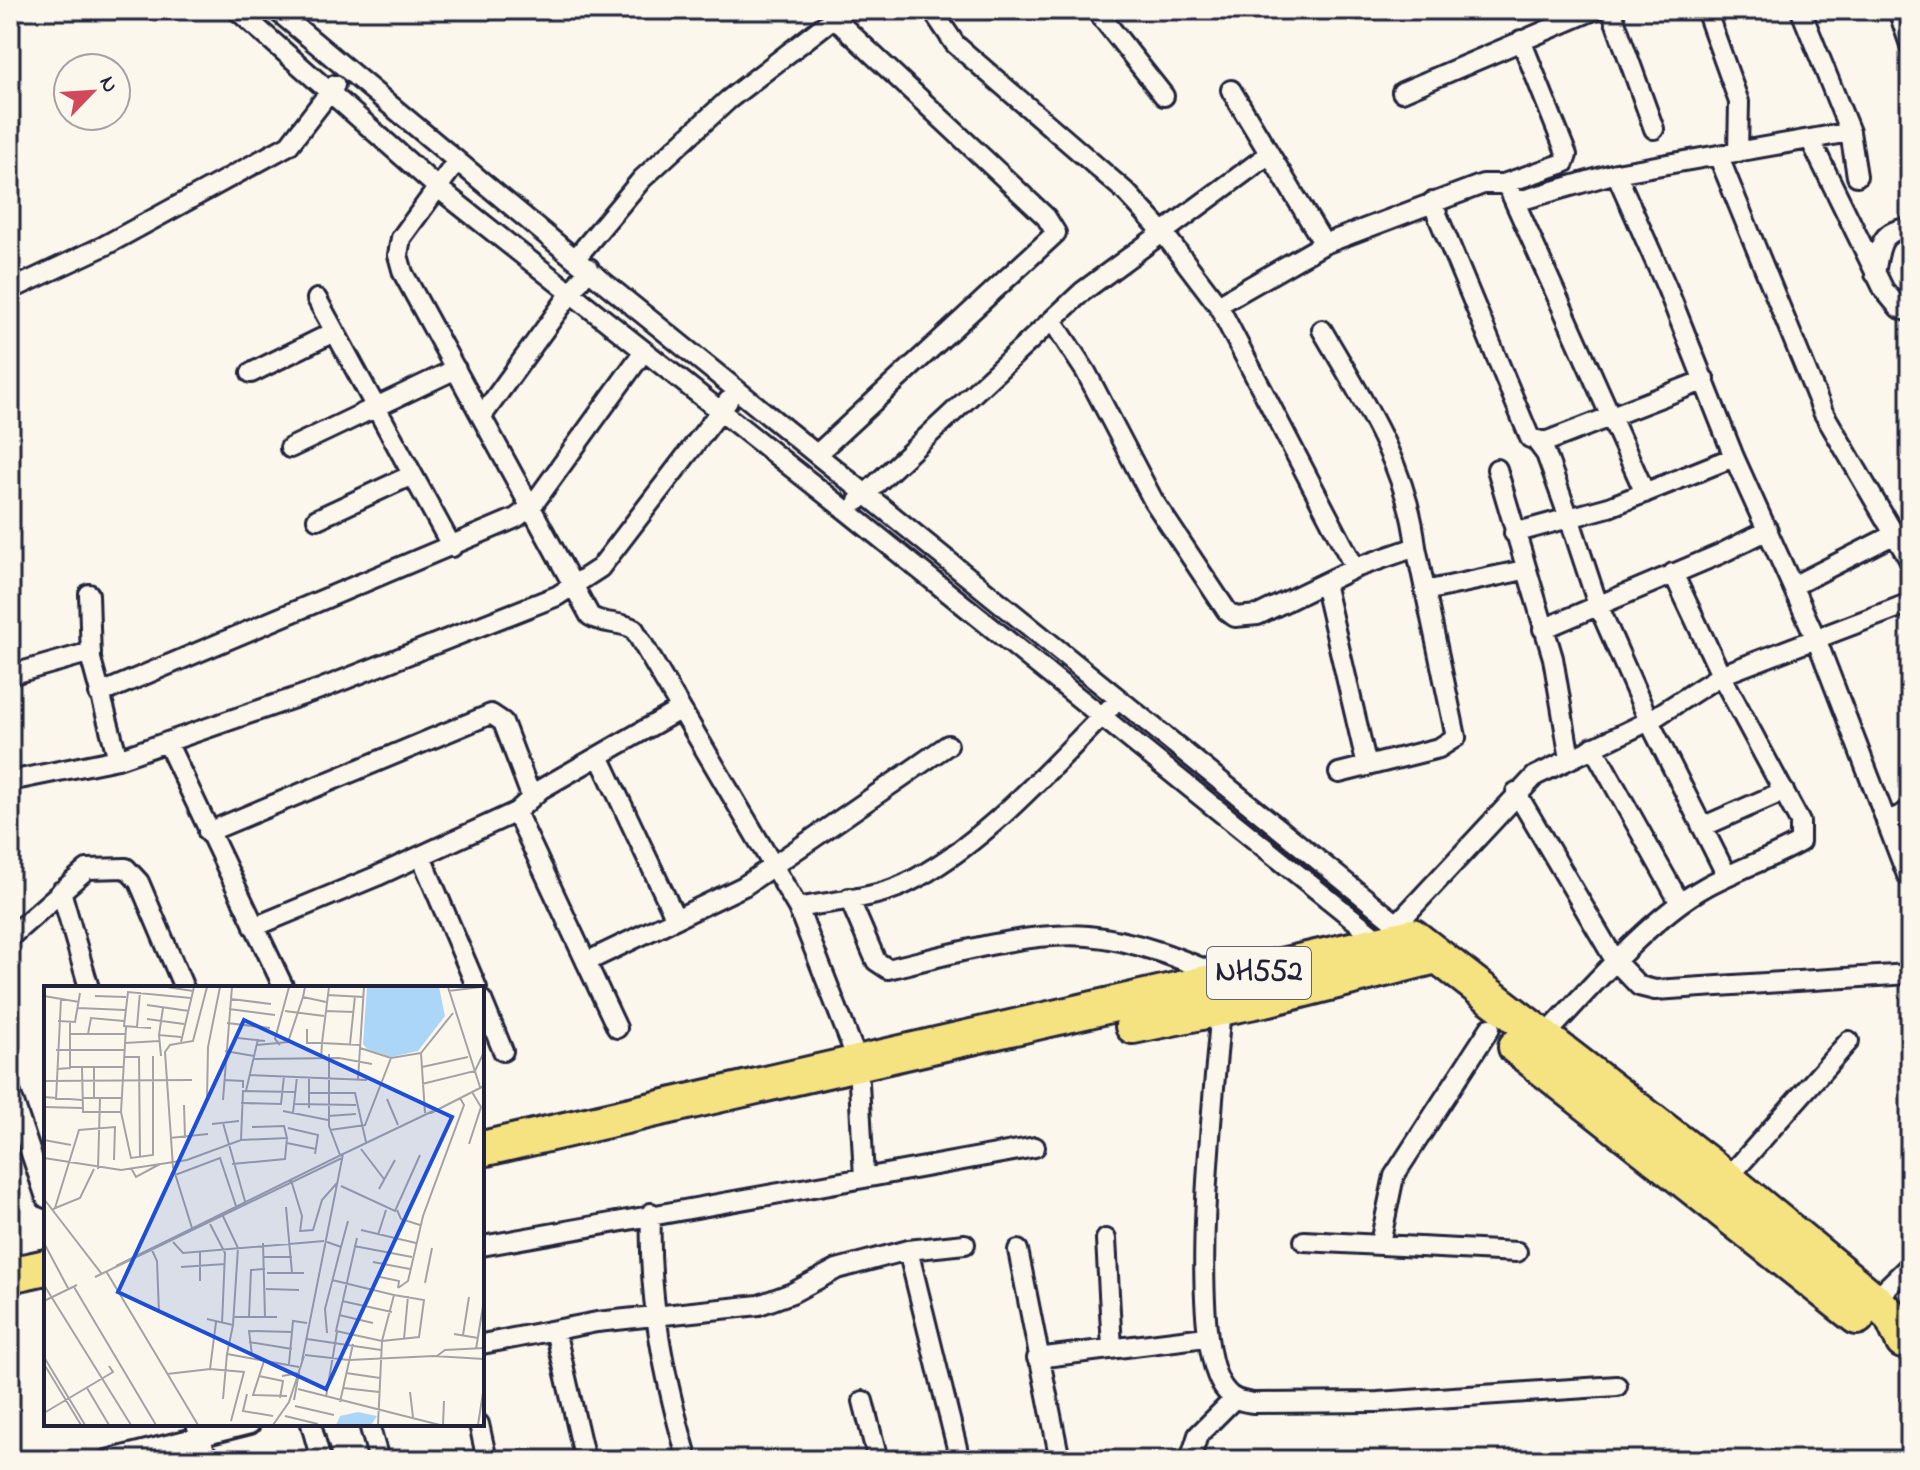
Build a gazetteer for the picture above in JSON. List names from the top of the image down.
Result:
{
  "streets": {
    "highway": ["NH552"]
  },
  "north": "top right"
}
